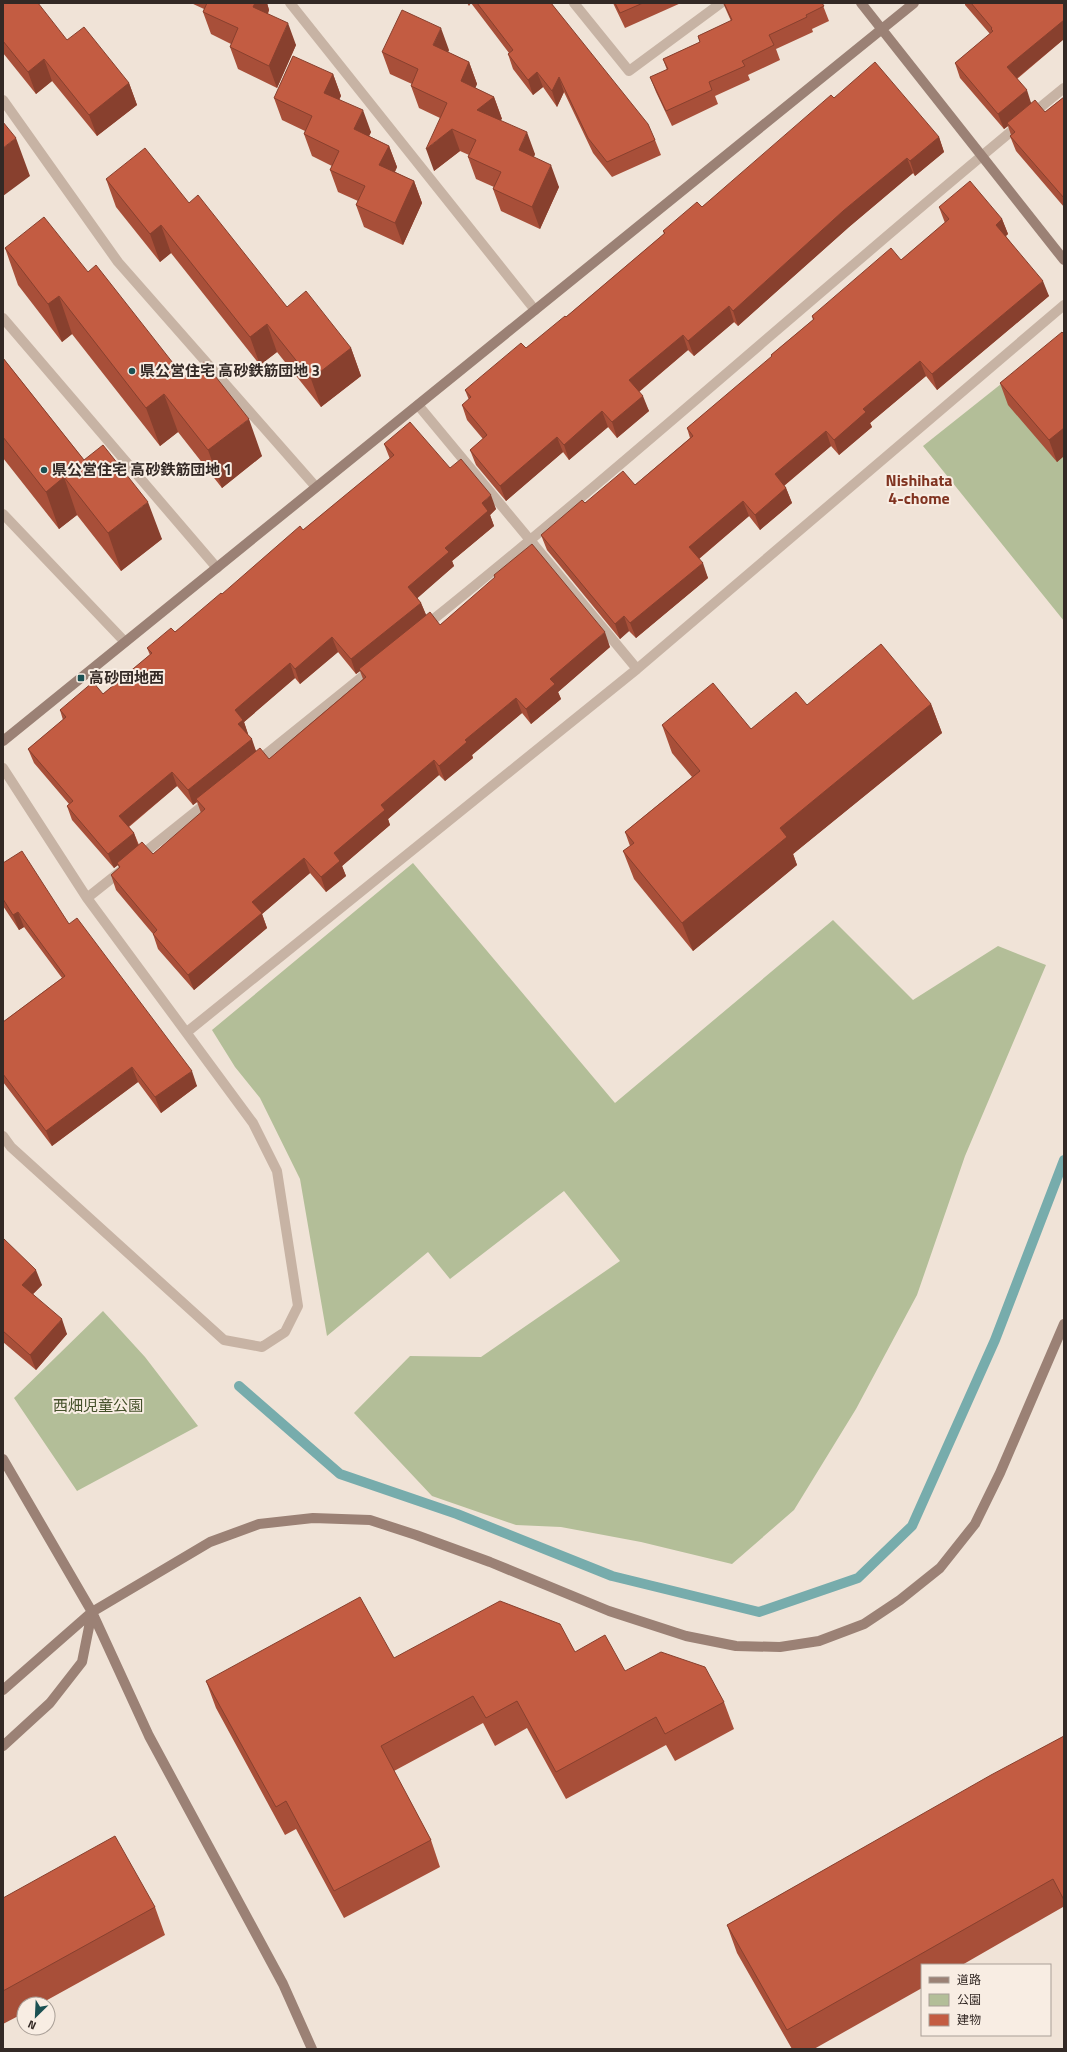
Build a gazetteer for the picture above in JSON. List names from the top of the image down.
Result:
{
  "districts": ["Nishihata 4-chome"],
  "parks": ["西畑児童公園"],
  "places": {
    "other": ["県公営住宅 高砂鉄筋団地 3", "県公営住宅 高砂鉄筋団地 1"],
    "transit": ["高砂団地西"]
  },
  "legend": ["道路", "公園", "建物"],
  "north": "bottom left"
}
